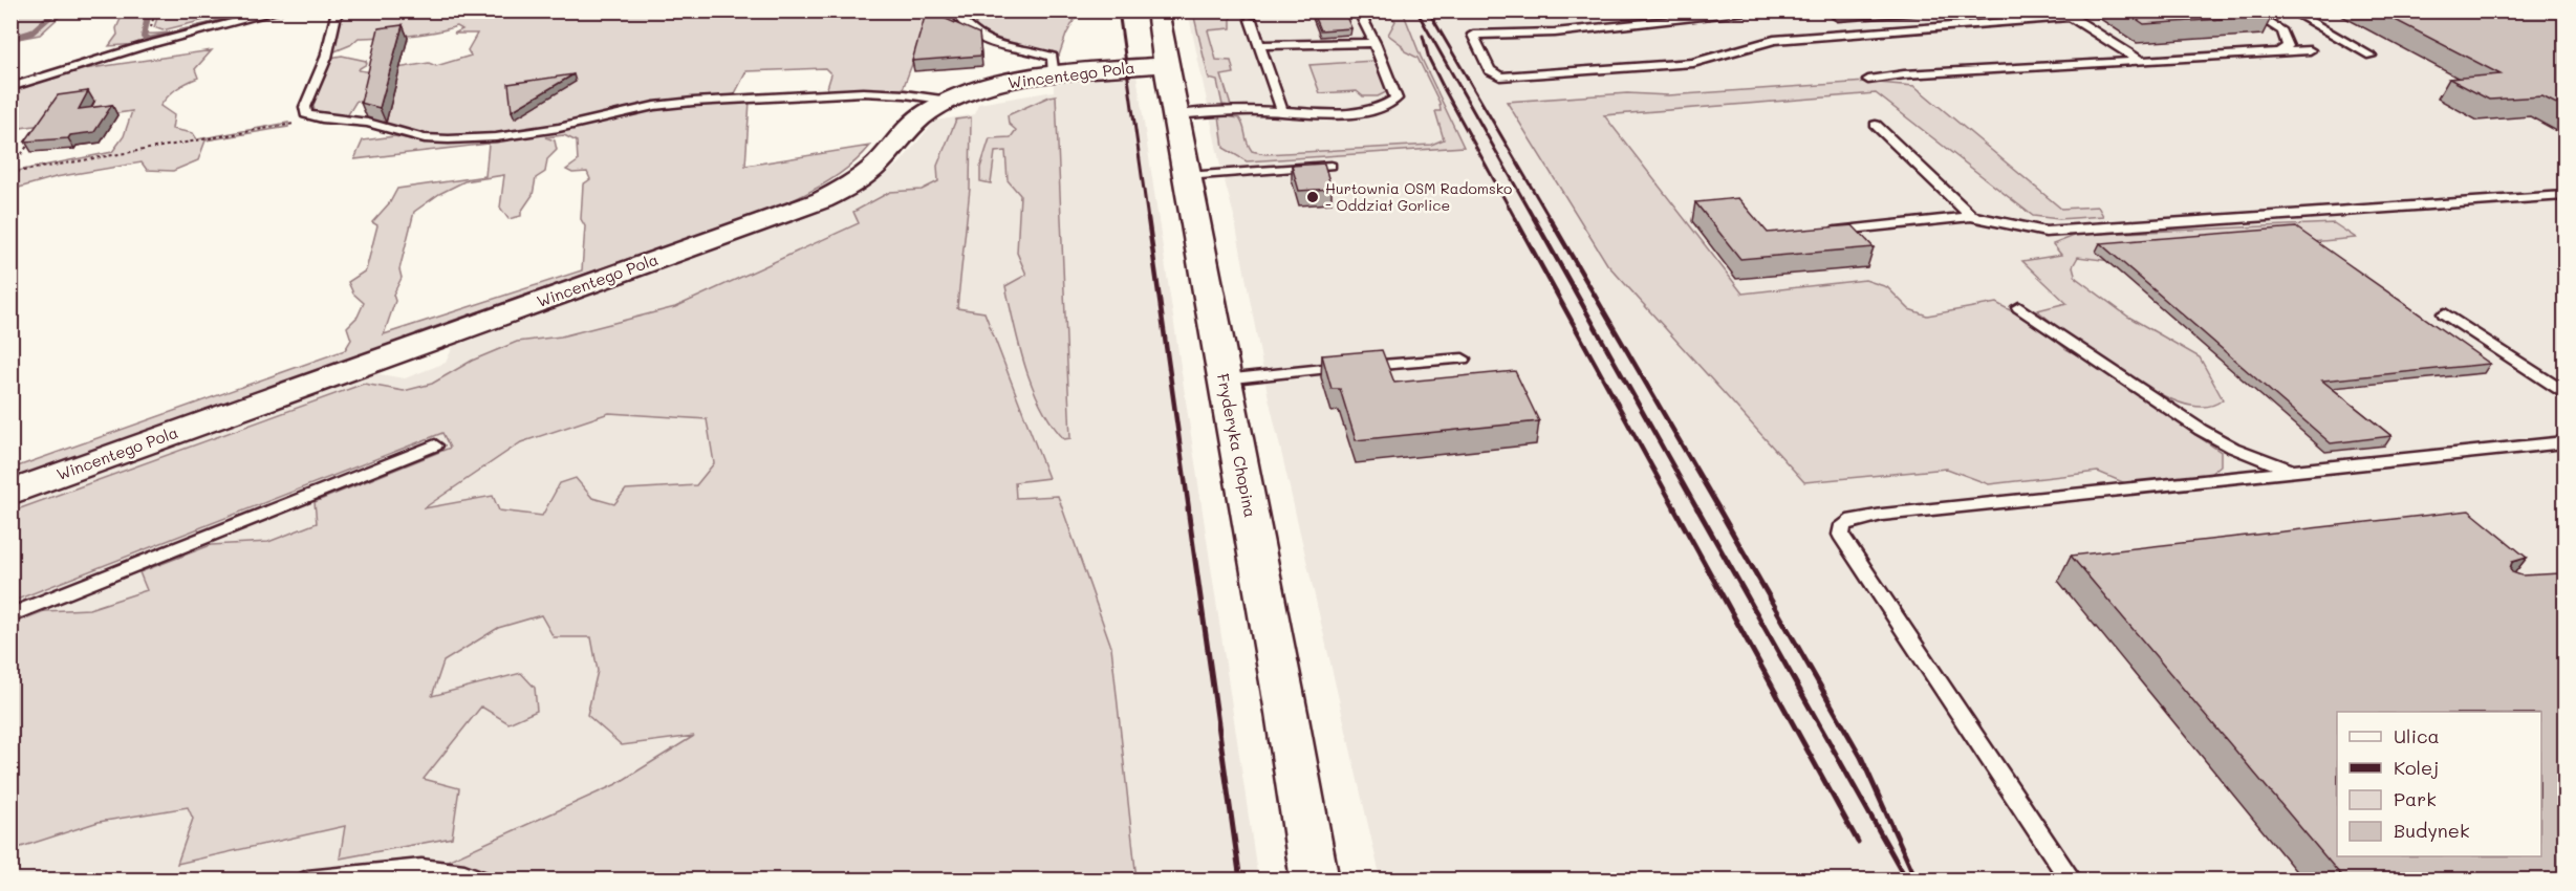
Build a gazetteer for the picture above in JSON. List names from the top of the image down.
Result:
{
  "streets": {
    "street": ["Wincentego Pola", "Fryderyka Chopina"]
  },
  "crossings": [
    ["Wincentego Pola", "Fryderyka Chopina"]
  ],
  "places": ["Hurtownia OSM Radomsko - Oddział Gorlice"],
  "legend": [
    "Ulica",
    "Kolej",
    "Park",
    "Budynek"
  ]
}
